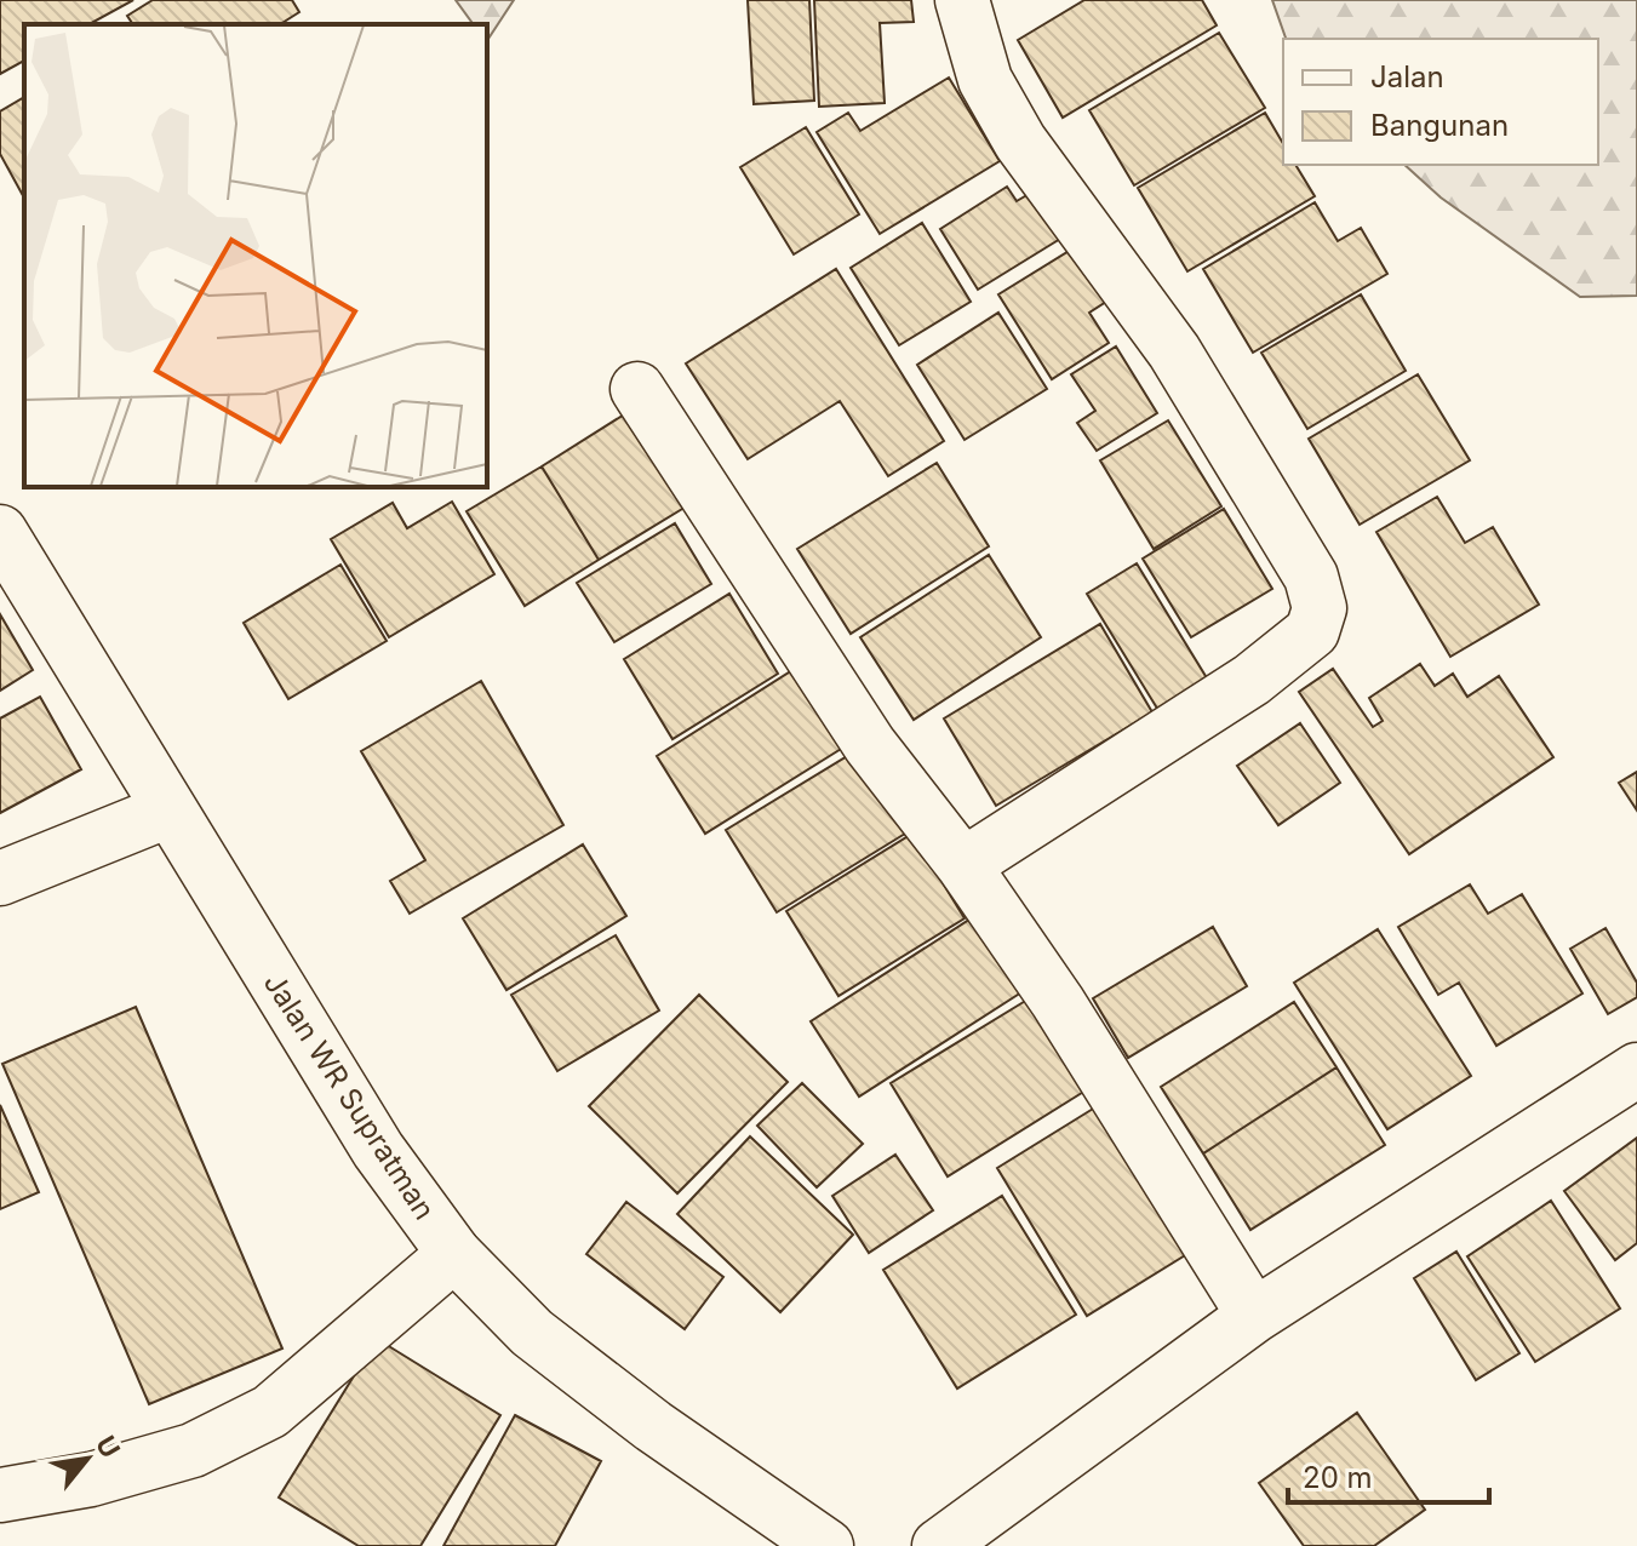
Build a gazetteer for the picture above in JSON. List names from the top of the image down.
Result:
{
  "streets": {
    "main road": ["Jalan WR Supratman"]
  },
  "legend": ["Jalan", "Bangunan"],
  "scale_bar": "20 m",
  "north": "top right"
}
